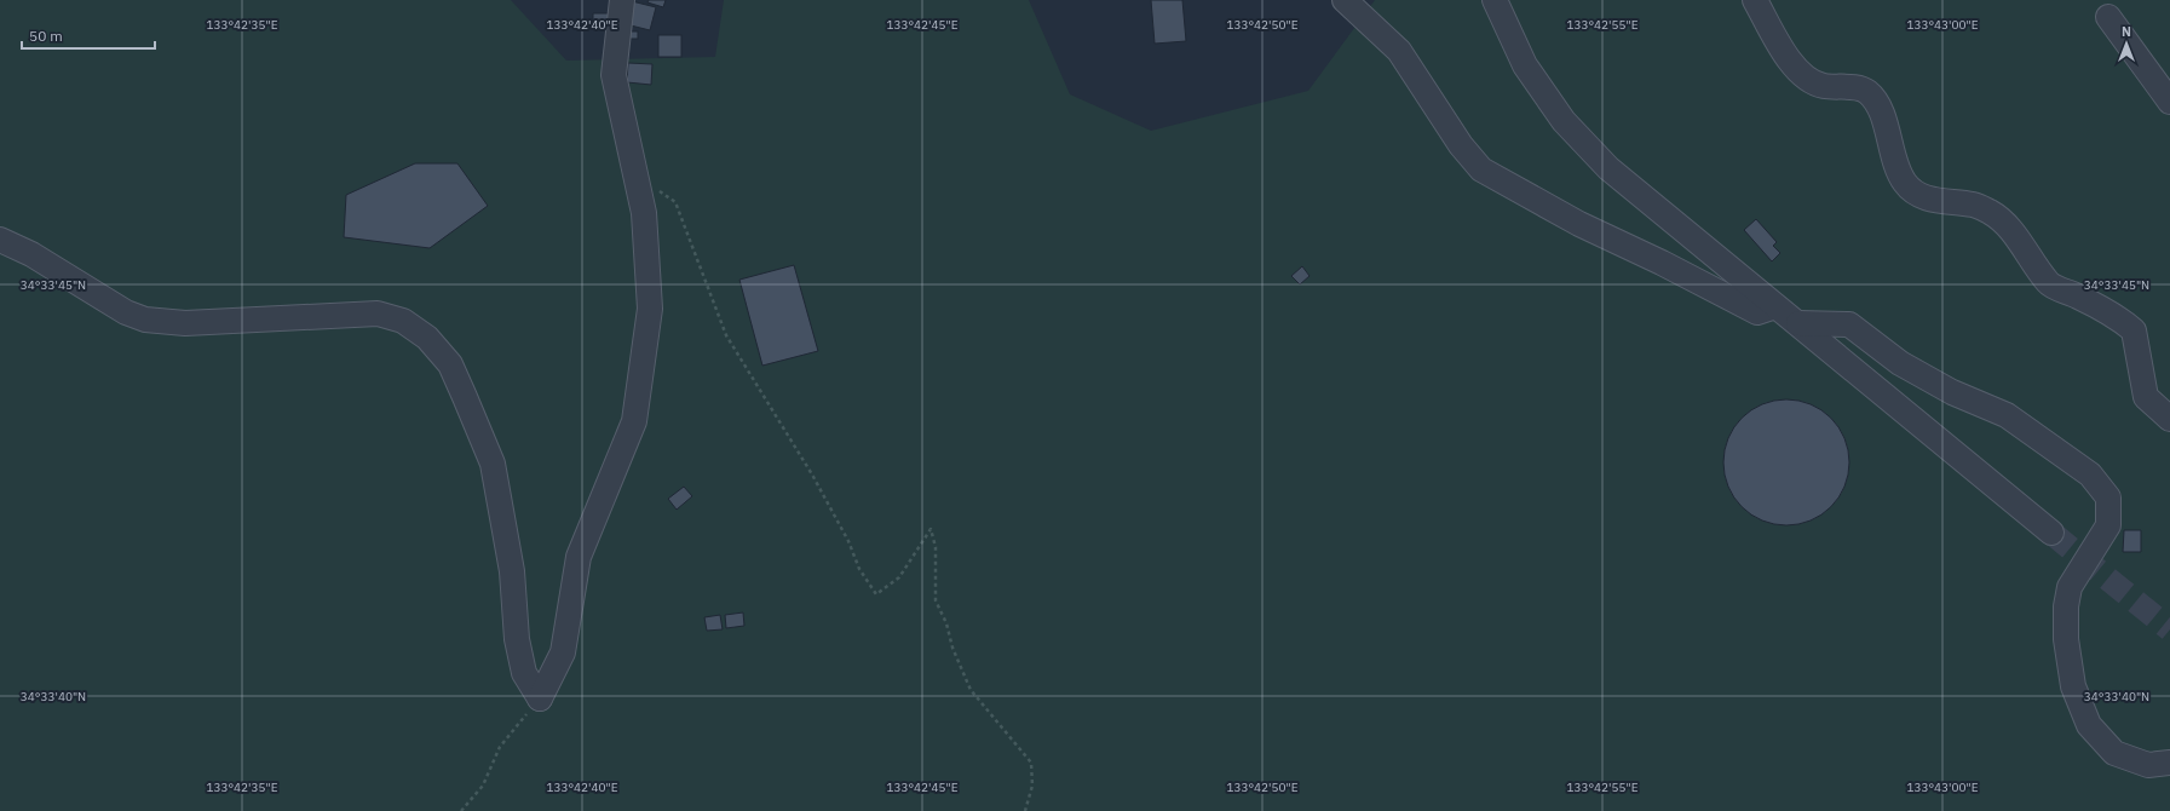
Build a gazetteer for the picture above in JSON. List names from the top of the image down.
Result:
{
  "scale_bar": "50 m",
  "north": "top",
  "coordinates": [
    "133°42'35\"E",
    "133°42'40\"E",
    "133°42'45\"E",
    "133°42'50\"E",
    "133°42'55\"E",
    "133°43'00\"E",
    "34°33'45\"N",
    "34°33'40\"N"
  ]
}
